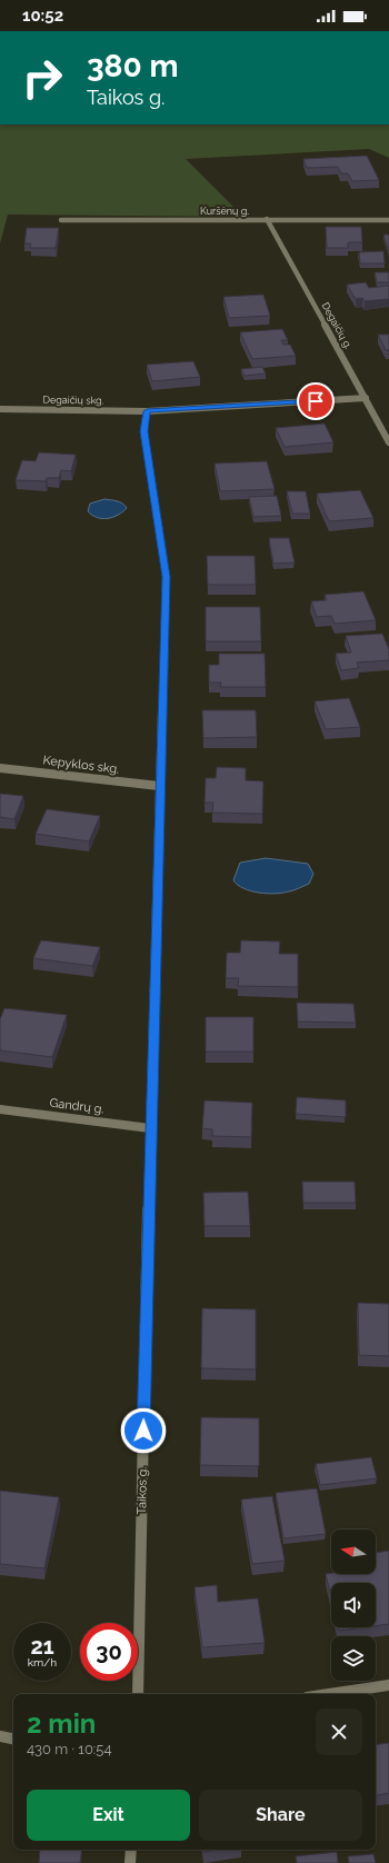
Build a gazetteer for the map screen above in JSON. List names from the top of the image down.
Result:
{
  "streets": {
    "street": [
      "Kuršėnų g.",
      "Degaičių g.",
      "Degaičių skg.",
      "Kepyklos skg.",
      "Gandrų g.",
      "Taikos g."
    ]
  },
  "crossings": [
    ["Kuršėnų g.", "Degaičių g."],
    ["Degaičių skg.", "Taikos g."],
    ["Kepyklos skg.", "Taikos g."],
    ["Gandrų g.", "Taikos g."]
  ],
  "north": "left",
  "page": {
    "status": "10:52",
    "turn": ["380 m", "Taikos g."],
    "speed": "21 km/h",
    "limit": "30",
    "heading": ["2 min", "430 m · 10:54"],
    "buttons": ["Exit", "Share"]
  }
}
